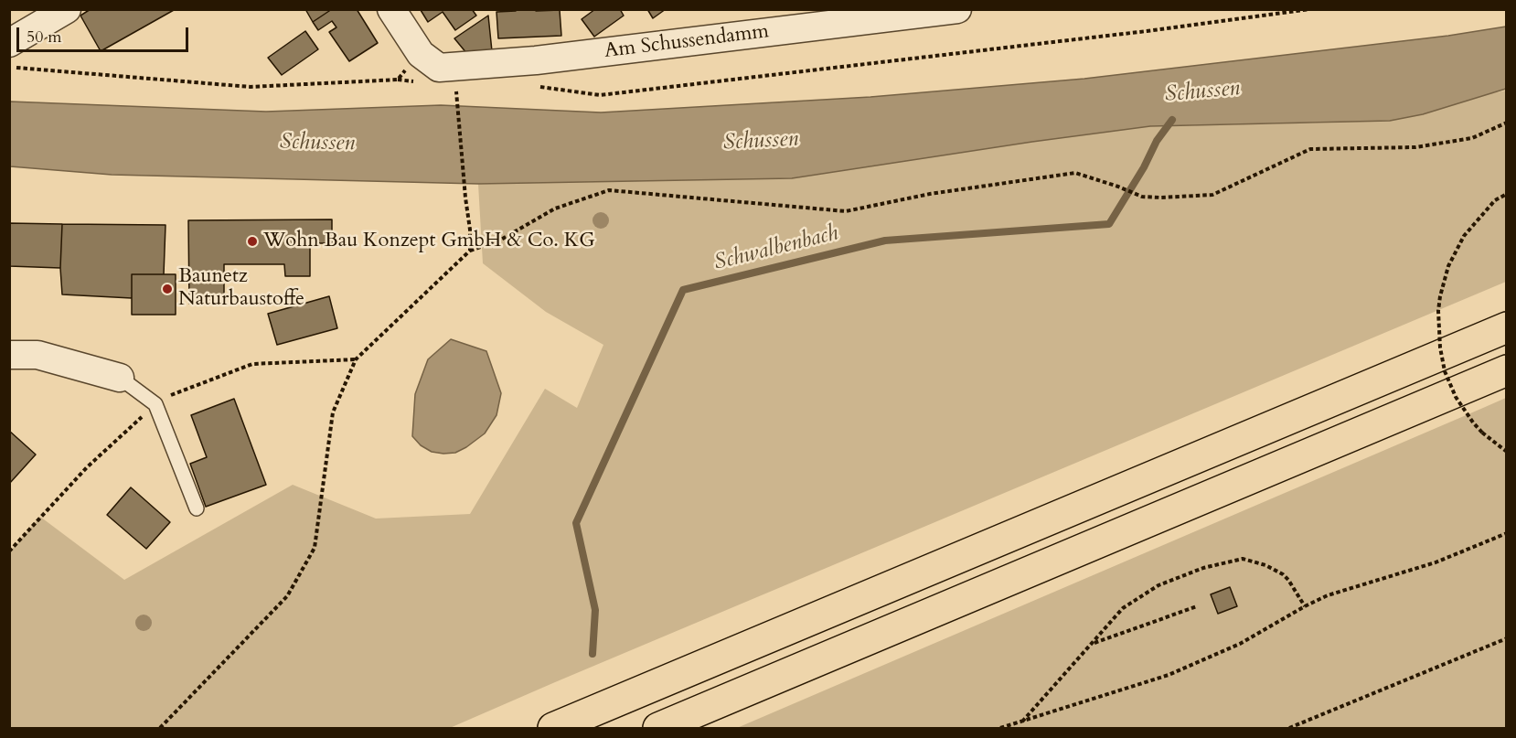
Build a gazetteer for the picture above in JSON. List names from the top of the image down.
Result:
{
  "streets": {
    "street": ["Am Schussendamm"]
  },
  "water": ["Schussen", "Schwalbenbach"],
  "places": ["Wohn Bau Konzept GmbH & Co. KG", "Baunetz Naturbaustoffe"],
  "scale_bar": "50 m"
}
